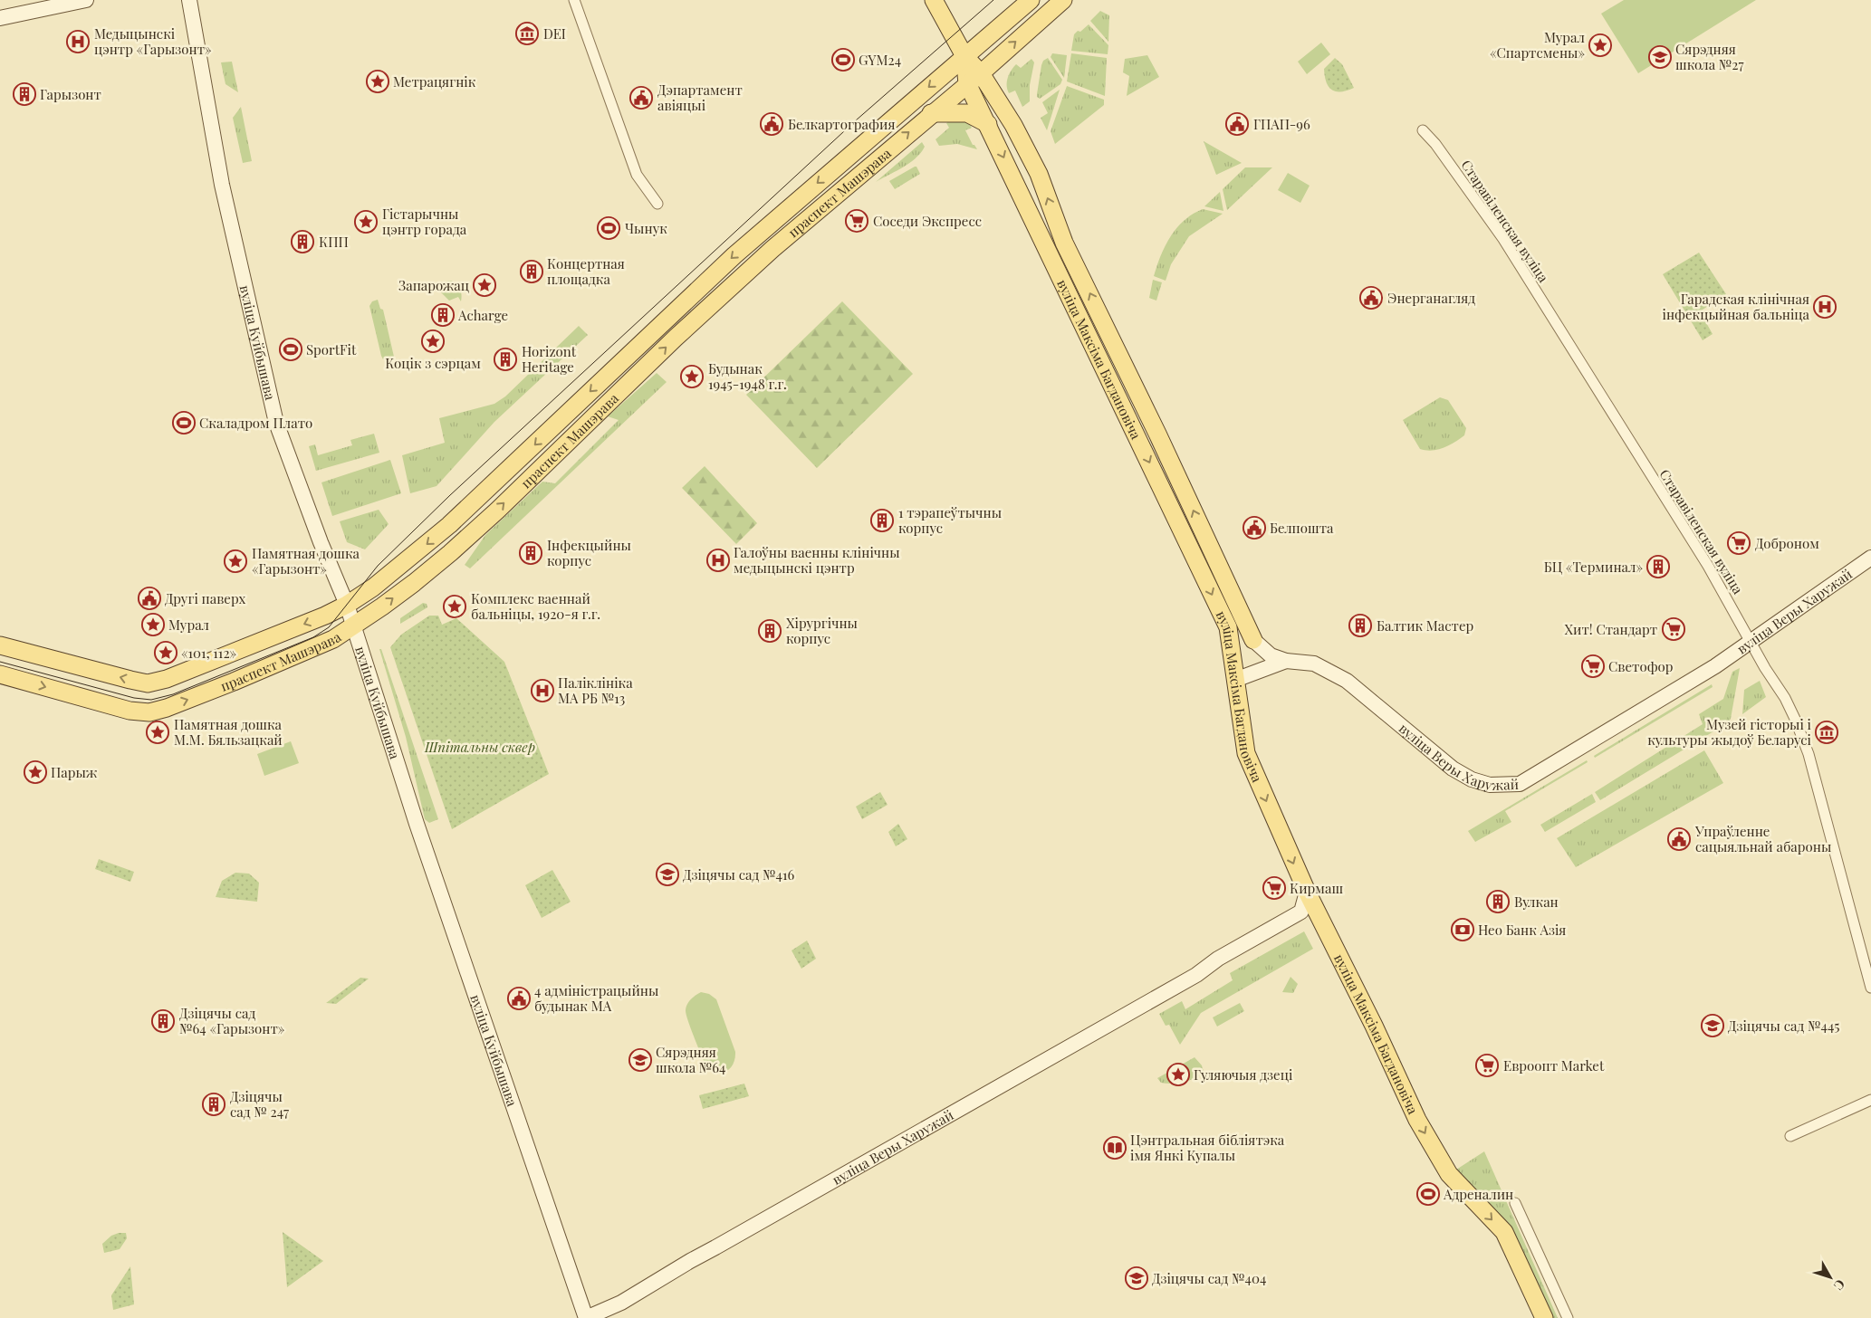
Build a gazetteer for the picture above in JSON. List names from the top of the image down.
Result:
{
  "streets": {
    "main road": [
      "праспект Машэрава",
      "вуліца Куйбышава",
      "вуліца Максіма Багдановіча",
      "вуліца Веры Харужай"
    ],
    "street": ["Старавіленская вуліца"]
  },
  "crossings": [
    ["праспект Машэрава", "вуліца Куйбышава"],
    ["праспект Машэрава", "вуліца Максіма Багдановіча"],
    ["Старавіленская вуліца", "вуліца Веры Харужай"],
    ["вуліца Куйбышава", "вуліца Веры Харужай"],
    ["вуліца Максіма Багдановіча", "вуліца Веры Харужай"]
  ],
  "parks": ["Шпітальны сквер"],
  "places": {
    "museum": ["DEI", "Музей гісторыі і культуры жыдоў Беларусі"],
    "hospital": [
      "Медыцынскі цэнтр «Гарызонт»",
      "Гарадская клінічная інфекцыйная бальніца",
      "Галоўны ваенны клінічны медыцынскі цэнтр",
      "Паліклініка МА РБ №13"
    ],
    "place": [
      "Мурал «Спартсмены»",
      "Метрацягнік",
      "Гістарычны цэнтр горада",
      "Запарожац",
      "Коцік з сэрцам",
      "Будынак 1945-1948 г.г.",
      "Памятная дошка «Гарызонт»",
      "Комплекс ваеннай бальніцы, 1920-я г.г.",
      "Мурал",
      "«101, 112»",
      "Памятная дошка М.М. Бяльзацкай",
      "Парыж",
      "Гуляючыя дзеці"
    ],
    "school or university": [
      "Сярэдняя школа №27",
      "Дзіцячы сад №416",
      "Дзіцячы сад №445",
      "Сярэдняя школа №64",
      "Дзіцячы сад №404"
    ],
    "sports": [
      "GYM24",
      "Чынук",
      "SportFit",
      "Скаладром Плато",
      "Адреналин"
    ],
    "building": [
      "Гарызонт",
      "КПП",
      "Концертная площадка",
      "Acharge",
      "Horizont Heritage",
      "1 тэрапеўтычны корпус",
      "Інфекцыйны корпус",
      "БЦ «Терминал»",
      "Балтик Мастер",
      "Хірургічны корпус",
      "Вулкан",
      "Дзіцячы сад №64 «Гарызонт»",
      "Дзіцячы сад № 247"
    ],
    "public building": [
      "Дэпартамент авіяцыі",
      "Белкартография",
      "ГПАП-96",
      "Энерганагляд",
      "Белпошта",
      "Другі паверх",
      "Упраўленне сацыяльнай абароны",
      "4 адміністрацыйны будынак МА"
    ],
    "supermarket": [
      "Соседи Экспресс",
      "Доброном",
      "Хит! Стандарт",
      "Светофор",
      "Кирмаш",
      "Евроопт Market"
    ],
    "bank": ["Нео Банк Азія"],
    "library": ["Цэнтральная бібліятэка імя Янкі Купалы"]
  },
  "north": "bottom right"
}
